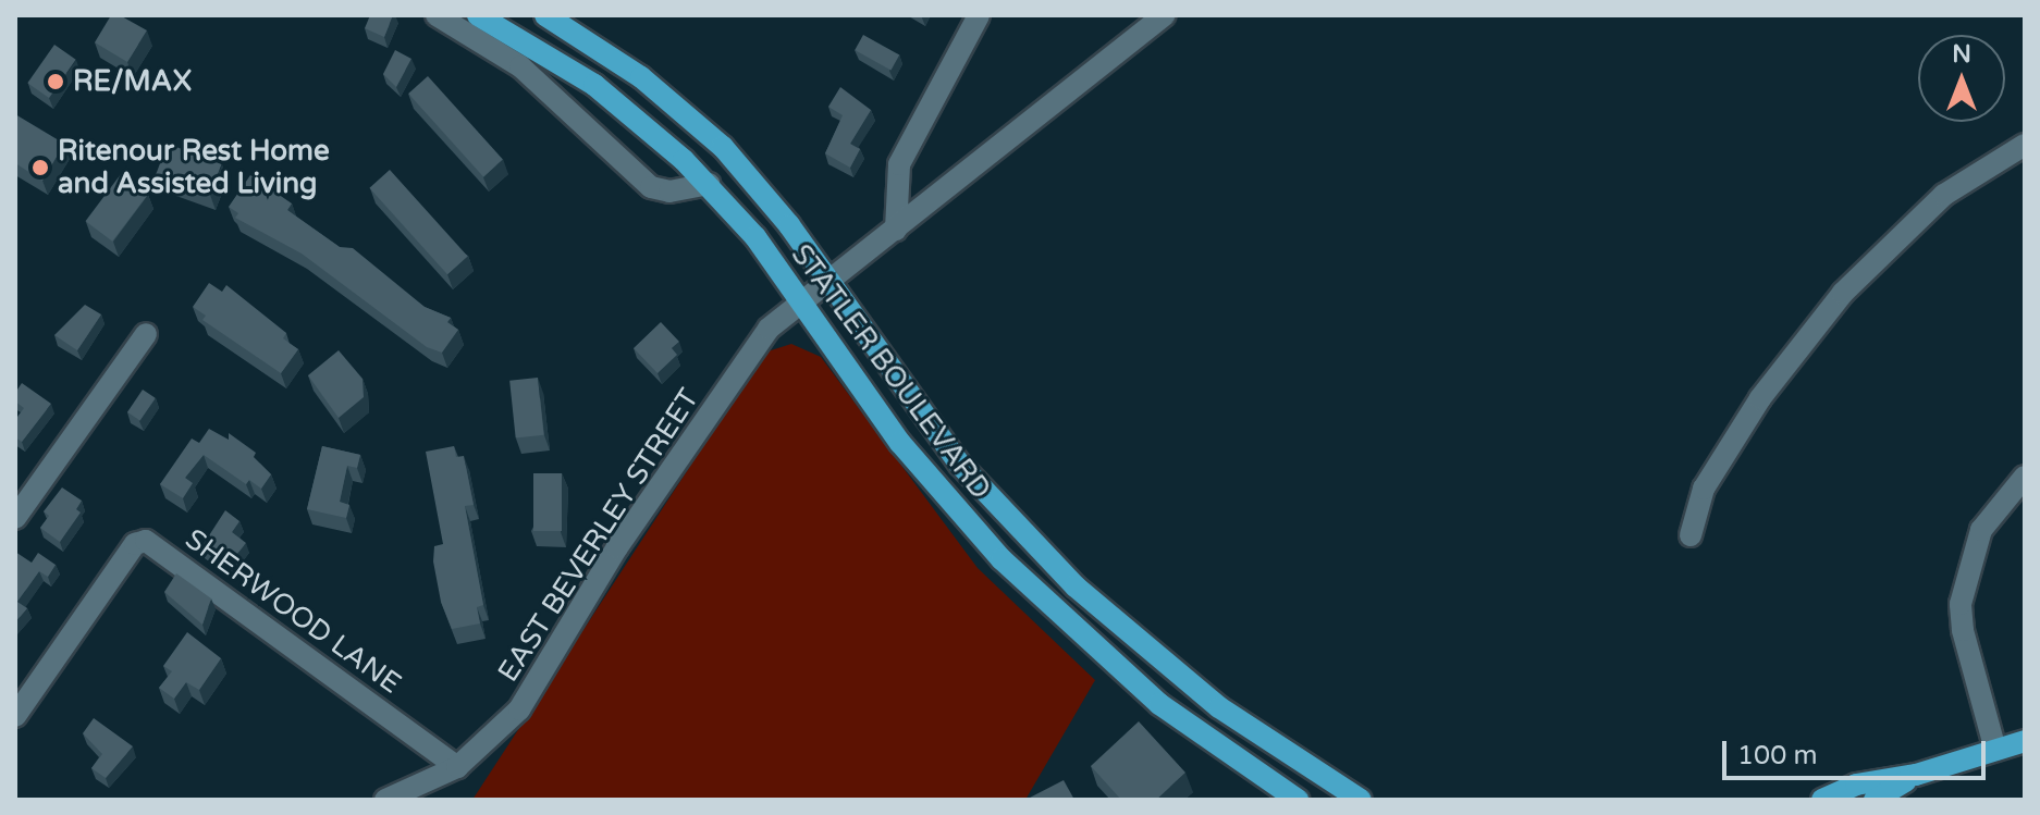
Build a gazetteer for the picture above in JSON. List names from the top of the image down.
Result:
{
  "streets": {
    "main road": ["STATLER BOULEVARD"],
    "street": ["EAST BEVERLEY STREET", "SHERWOOD LANE"]
  },
  "crossings": [
    ["STATLER BOULEVARD", "EAST BEVERLEY STREET"],
    ["EAST BEVERLEY STREET", "SHERWOOD LANE"]
  ],
  "places": ["RE/MAX", "Ritenour Rest Home and Assisted Living"],
  "scale_bar": "100 m",
  "north": "top"
}
